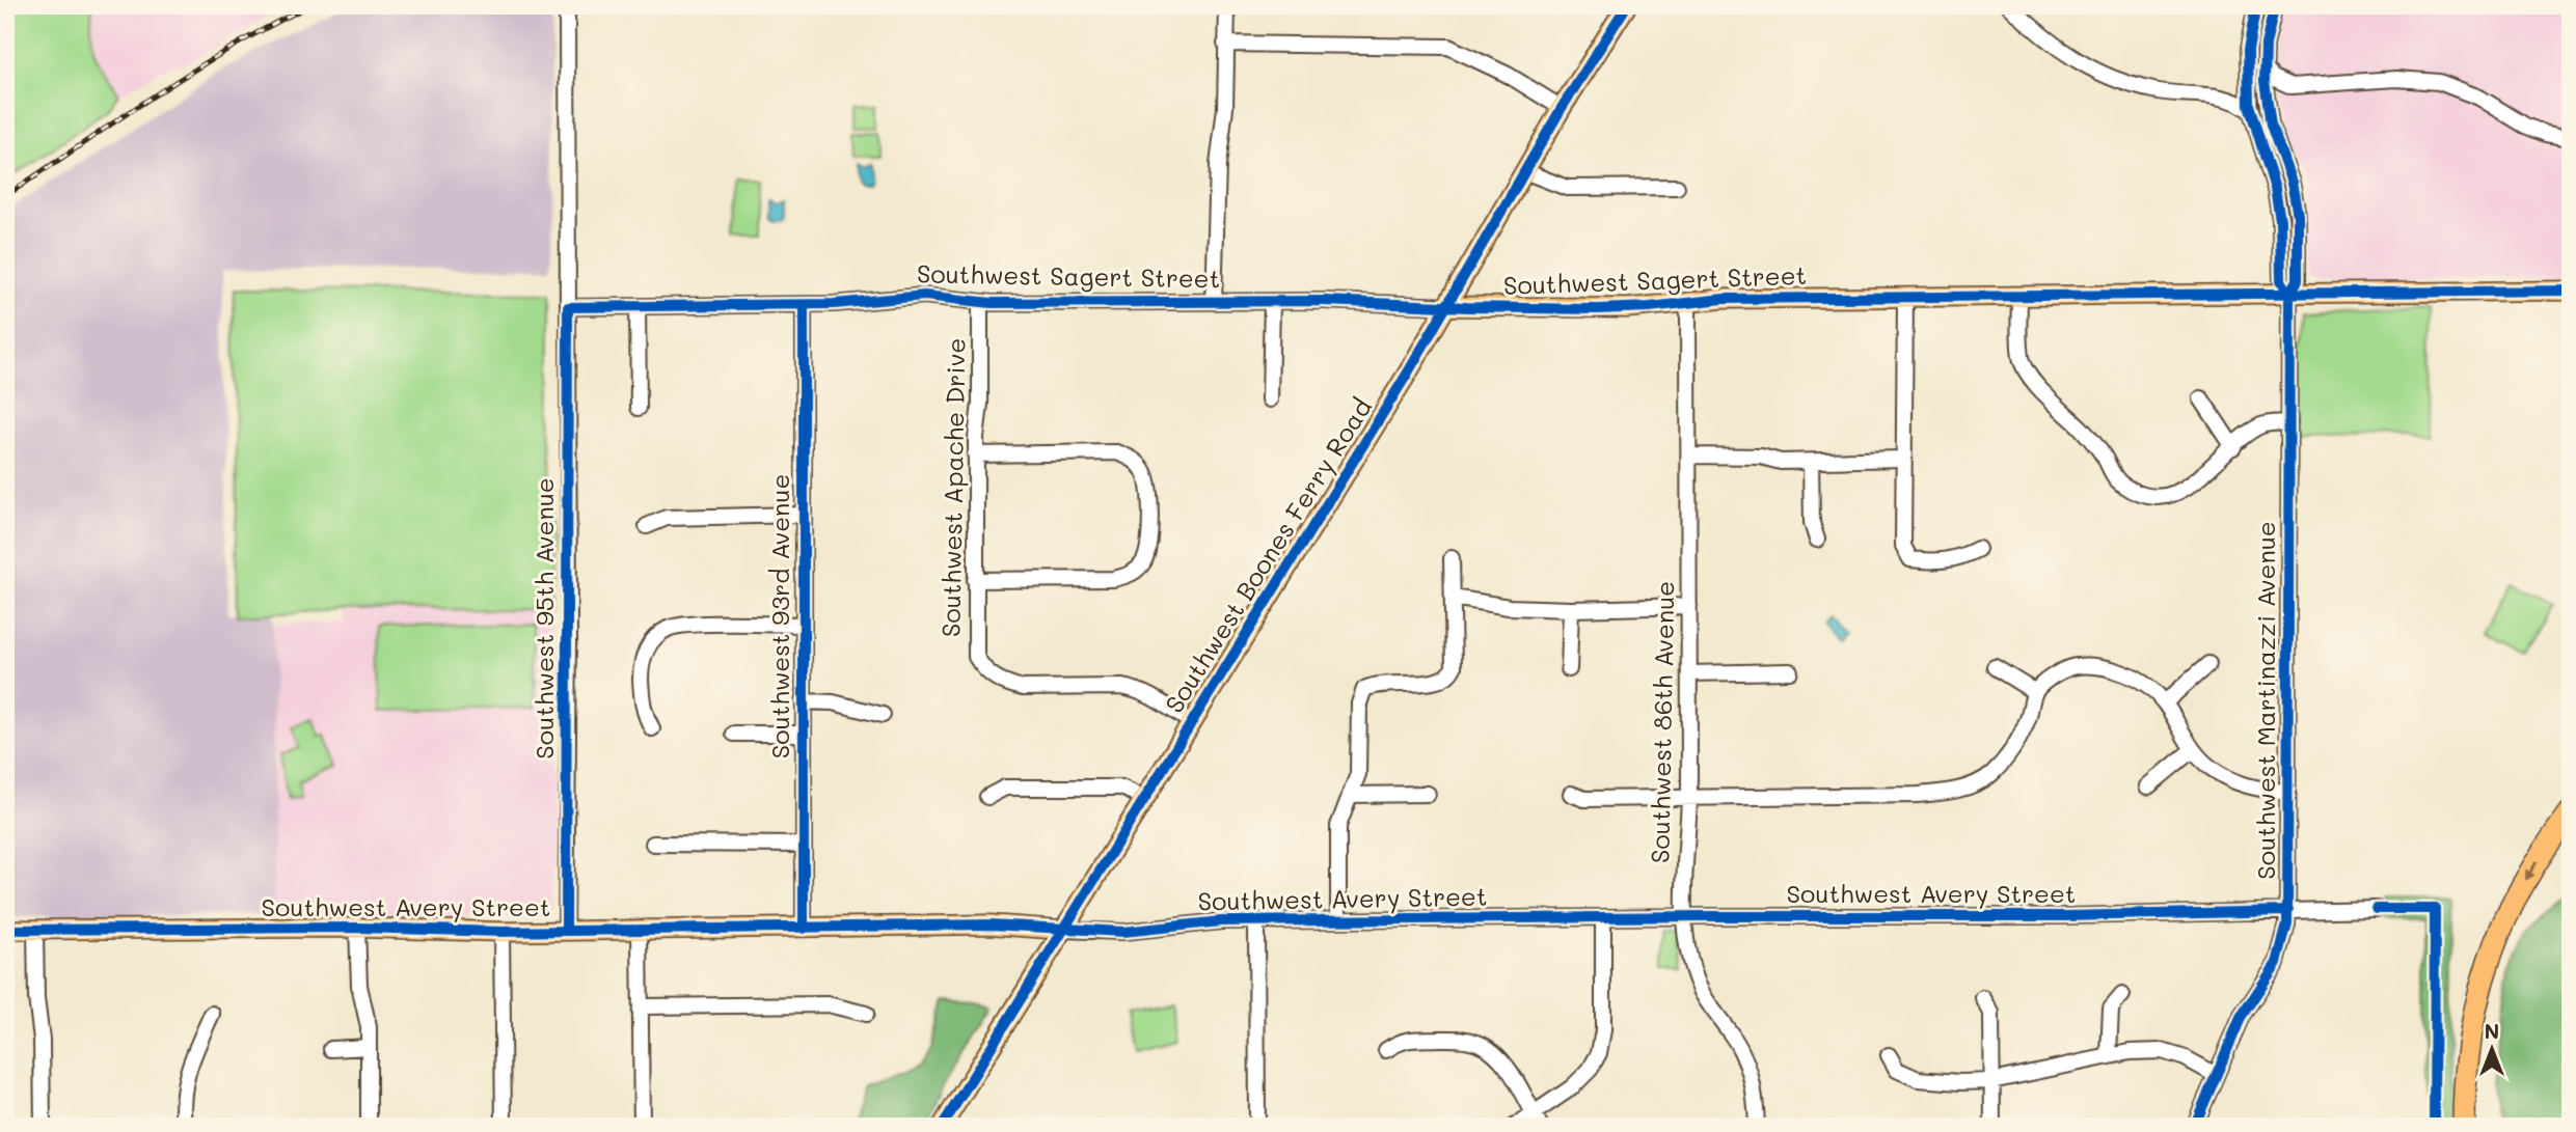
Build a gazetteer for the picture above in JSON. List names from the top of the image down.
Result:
{
  "streets": {
    "main road": ["Southwest Sagert Street", "Southwest Boones Ferry Road", "Southwest Avery Street"],
    "street": [
      "Southwest Apache Drive",
      "Southwest 93rd Avenue",
      "Southwest 95th Avenue",
      "Southwest Martinazzi Avenue",
      "Southwest 86th Avenue"
    ]
  },
  "crossings": [
    ["Southwest Sagert Street", "Southwest Apache Drive"],
    ["Southwest Sagert Street", "Southwest Boones Ferry Road"],
    ["Southwest Sagert Street", "Southwest 93rd Avenue"],
    ["Southwest Sagert Street", "Southwest 95th Avenue"],
    ["Southwest Sagert Street", "Southwest Martinazzi Avenue"],
    ["Southwest Sagert Street", "Southwest 86th Avenue"],
    ["Southwest Apache Drive", "Southwest Boones Ferry Road"],
    ["Southwest Boones Ferry Road", "Southwest Avery Street"],
    ["Southwest 93rd Avenue", "Southwest Avery Street"],
    ["Southwest 95th Avenue", "Southwest Avery Street"],
    ["Southwest Martinazzi Avenue", "Southwest Avery Street"],
    ["Southwest 86th Avenue", "Southwest Avery Street"]
  ],
  "north": "top"
}
